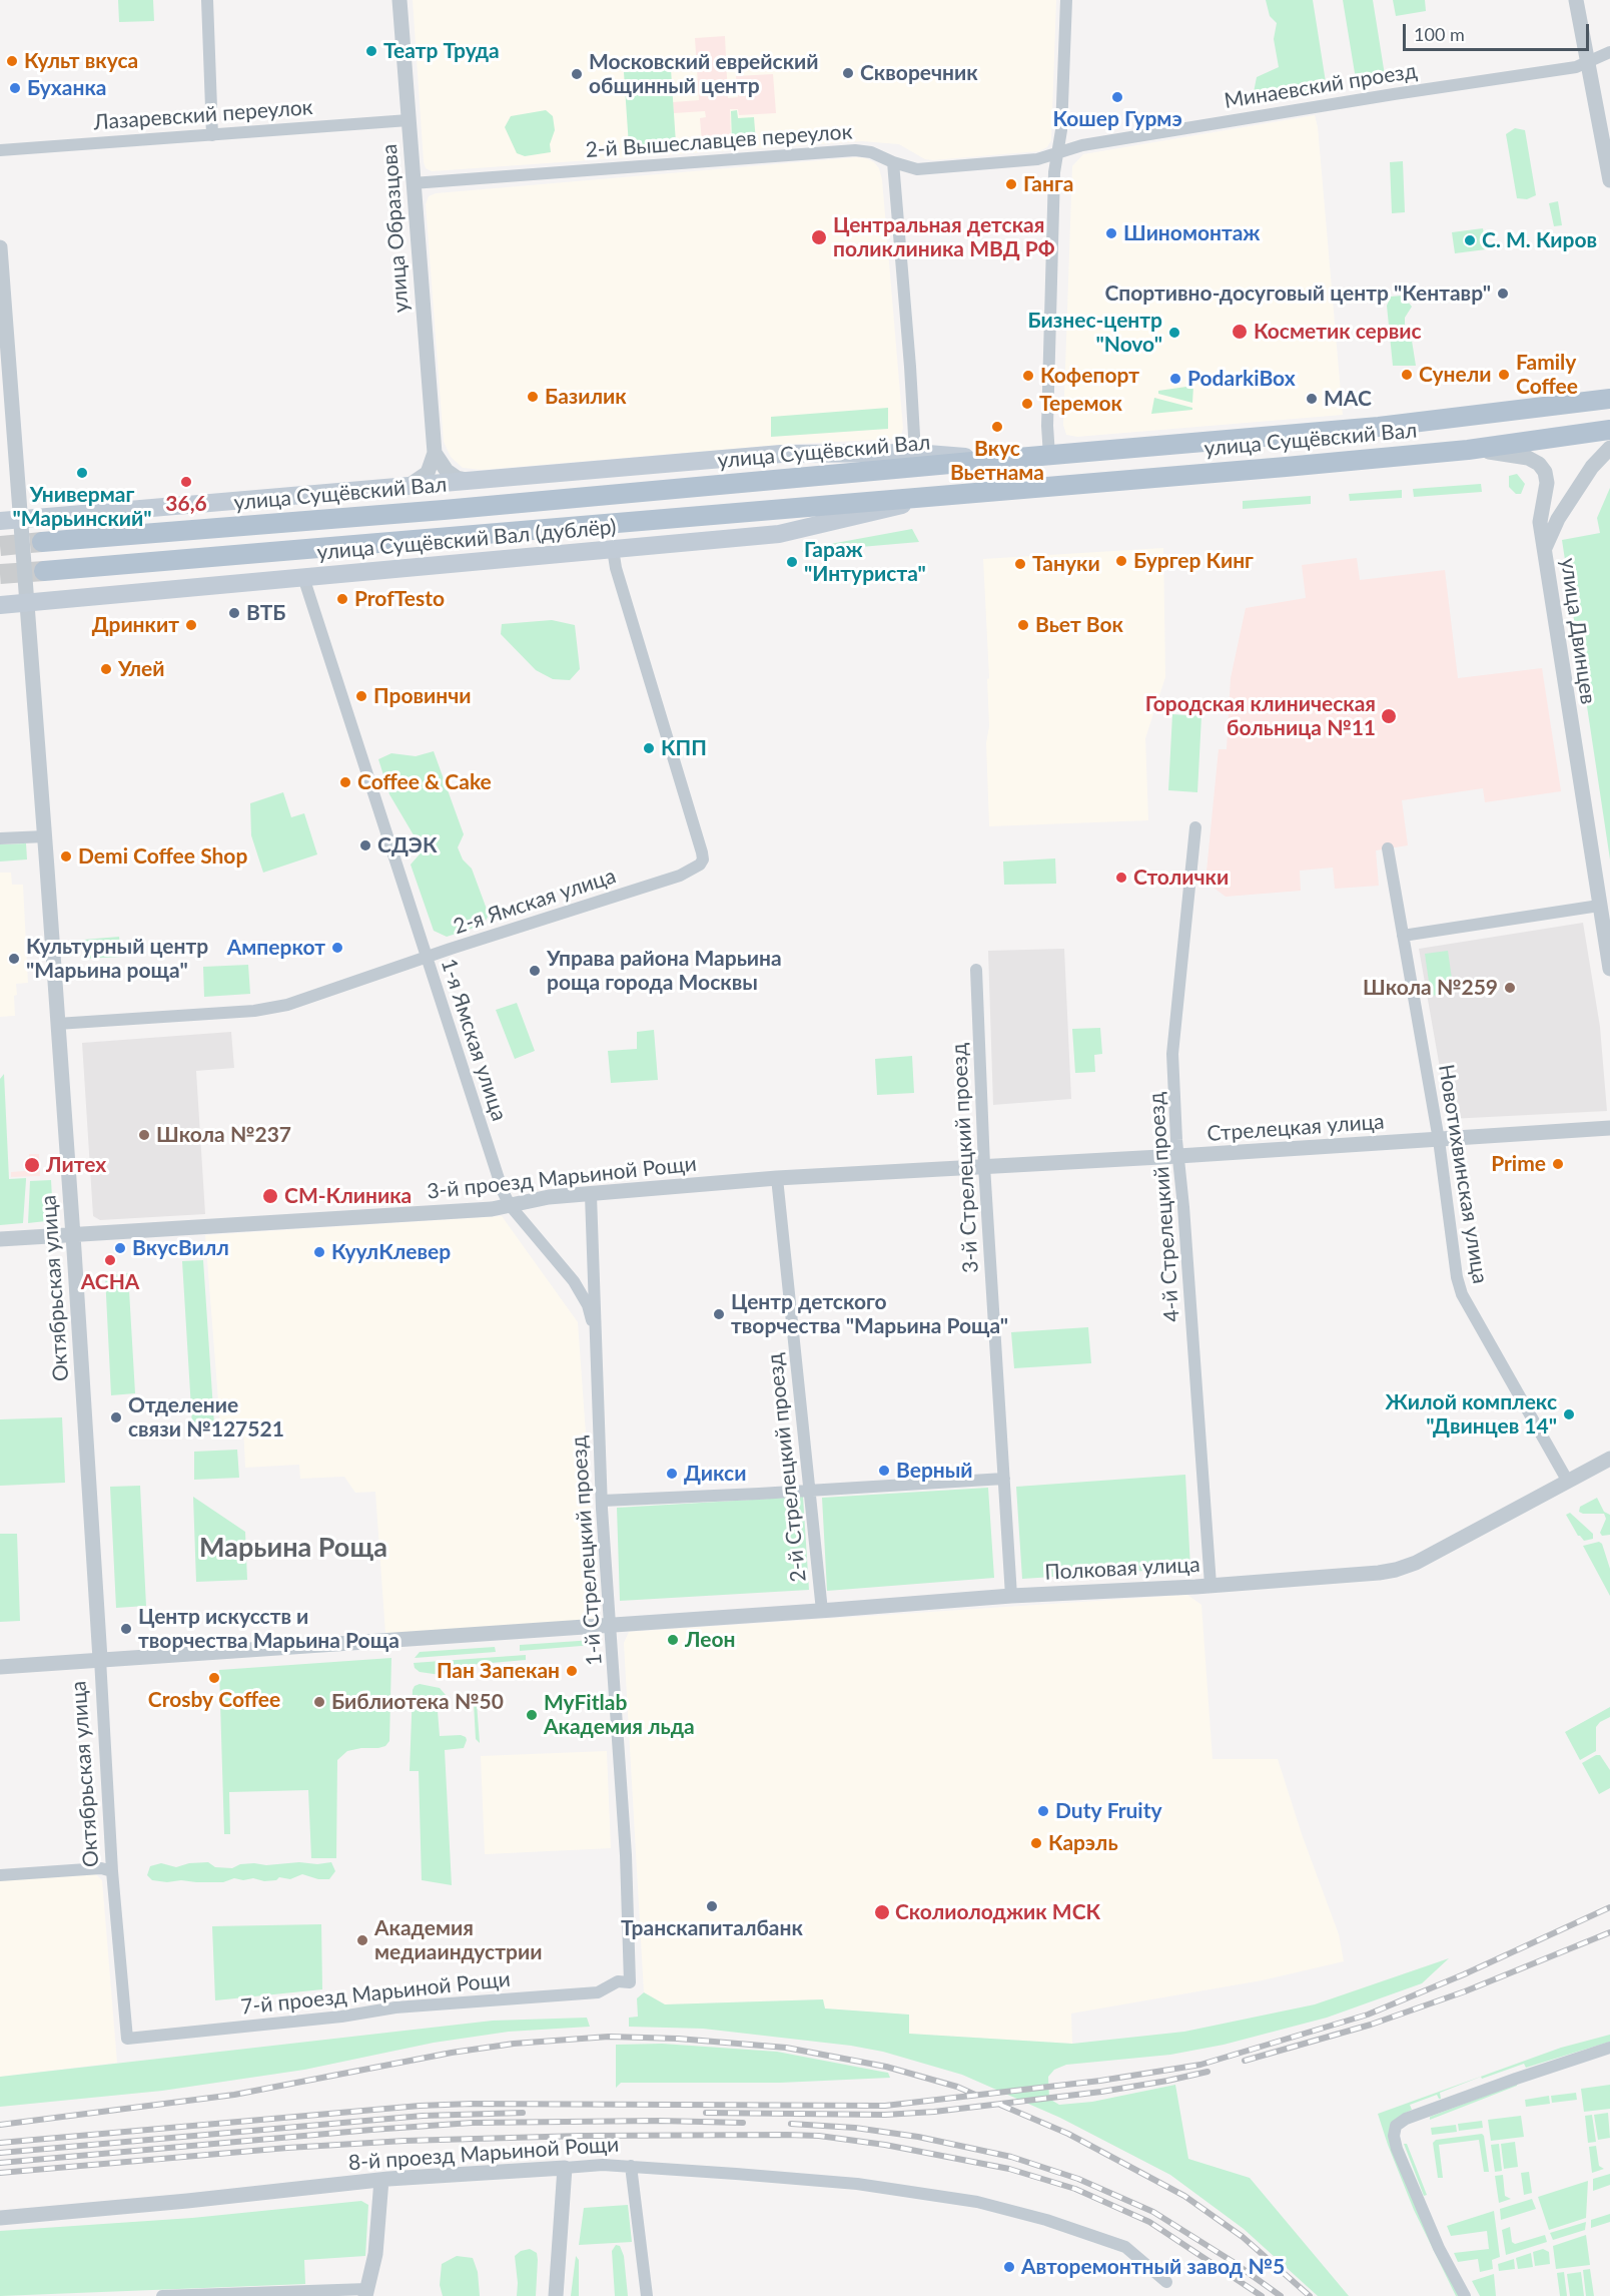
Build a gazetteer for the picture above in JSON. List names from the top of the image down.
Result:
{
  "streets": {
    "main road": ["улица Сущёвский Вал", "улица Сущёвский Вал (дублёр)"],
    "street": [
      "Минаевский проезд",
      "Лазаревский переулок",
      "2-й Вышеславцев переулок",
      "улица Образцова",
      "улица Двинцев",
      "2-я Ямская улица",
      "1-я Ямская улица",
      "Стрелецкая улица",
      "3-й Стрелецкий проезд",
      "Новотихвинская улица",
      "3-й проезд Марьиной Рощи",
      "4-й Стрелецкий проезд",
      "Октябрьская улица",
      "2-й Стрелецкий проезд",
      "1-й Стрелецкий проезд",
      "Полковая улица",
      "7-й проезд Марьиной Рощи",
      "8-й проезд Марьиной Рощи"
    ]
  },
  "crossings": [
    ["Минаевский проезд", "2-й Вышеславцев переулок"],
    ["Лазаревский переулок", "улица Образцова"],
    ["2-й Вышеславцев переулок", "улица Образцова"],
    ["улица Сущёвский Вал", "улица Сущёвский Вал (дублёр)"],
    ["улица Сущёвский Вал", "улица Двинцев"],
    ["улица Сущёвский Вал (дублёр)", "2-я Ямская улица"],
    ["улица Сущёвский Вал (дублёр)", "1-я Ямская улица"],
    ["улица Сущёвский Вал (дублёр)", "Октябрьская улица"],
    ["2-я Ямская улица", "1-я Ямская улица"],
    ["2-я Ямская улица", "Октябрьская улица"],
    ["1-я Ямская улица", "3-й проезд Марьиной Рощи"],
    ["1-я Ямская улица", "1-й Стрелецкий проезд"],
    ["Стрелецкая улица", "3-й Стрелецкий проезд"],
    ["Стрелецкая улица", "Новотихвинская улица"],
    ["Стрелецкая улица", "3-й проезд Марьиной Рощи"],
    ["Стрелецкая улица", "4-й Стрелецкий проезд"],
    ["3-й Стрелецкий проезд", "3-й проезд Марьиной Рощи"],
    ["3-й Стрелецкий проезд", "Полковая улица"],
    ["Новотихвинская улица", "Полковая улица"],
    ["3-й проезд Марьиной Рощи", "Октябрьская улица"],
    ["3-й проезд Марьиной Рощи", "2-й Стрелецкий проезд"],
    ["3-й проезд Марьиной Рощи", "1-й Стрелецкий проезд"],
    ["4-й Стрелецкий проезд", "Полковая улица"],
    ["Октябрьская улица", "Полковая улица"],
    ["Октябрьская улица", "7-й проезд Марьиной Рощи"],
    ["2-й Стрелецкий проезд", "Полковая улица"],
    ["1-й Стрелецкий проезд", "Полковая улица"],
    ["1-й Стрелецкий проезд", "7-й проезд Марьиной Рощи"]
  ],
  "districts": ["Марьина Роща"],
  "places": [
    "Театр Труда",
    "Культ вкуса",
    "Скворечник",
    "Московский еврейский общинный центр",
    "Буханка",
    "Кошер Гурмэ",
    "Ганга",
    "Шиномонтаж",
    "Центральная детская поликлиника МВД РФ",
    "С. М. Киров",
    "Спортивно-досуговый центр \"Кентавр\"",
    "Косметик сервис",
    "Бизнес-центр \"Novo\"",
    "Сунели",
    "Family Coffee",
    "Кофепорт",
    "PodarkiBox",
    "Базилик",
    "MAC",
    "Теремок",
    "Вкус Вьетнама",
    "Универмаг \"Марьинский\"",
    "36,6",
    "Бургер Кинг",
    "Гараж \"Интуриста\"",
    "Тануки",
    "ProfTesto",
    "ВТБ",
    "Дринкит",
    "Вьет Вок",
    "Улей",
    "Провинчи",
    "Городская клиническая больница №11",
    "КПП",
    "Coffee & Cake",
    "СДЭК",
    "Demi Coffee Shop",
    "Столички",
    "Амперкот",
    "Культурный центр \"Марьина роща\"",
    "Управа района Марьина роща города Москвы",
    "Школа №259",
    "Школа №237",
    "Prime",
    "Литех",
    "СМ-Клиника",
    "ВкусВилл",
    "КуулКлевер",
    "АСНА",
    "Центр детского творчества \"Марьина Роща\"",
    "Жилой комплекс \"Двинцев 14\"",
    "Отделение связи №127521",
    "Верный",
    "Дикси",
    "Центр искусств и творчества Марьина Роща",
    "Леон",
    "Пан Запекан",
    "Crosby Coffee",
    "Библиотека №50",
    "MyFitlab Академия льда",
    "Duty Fruity",
    "Карэль",
    "Транскапиталбанк",
    "Сколиолоджик МСК",
    "Академия медиаиндустрии",
    "Авторемонтный завод №5"
  ],
  "scale_bar": "100 m"
}
